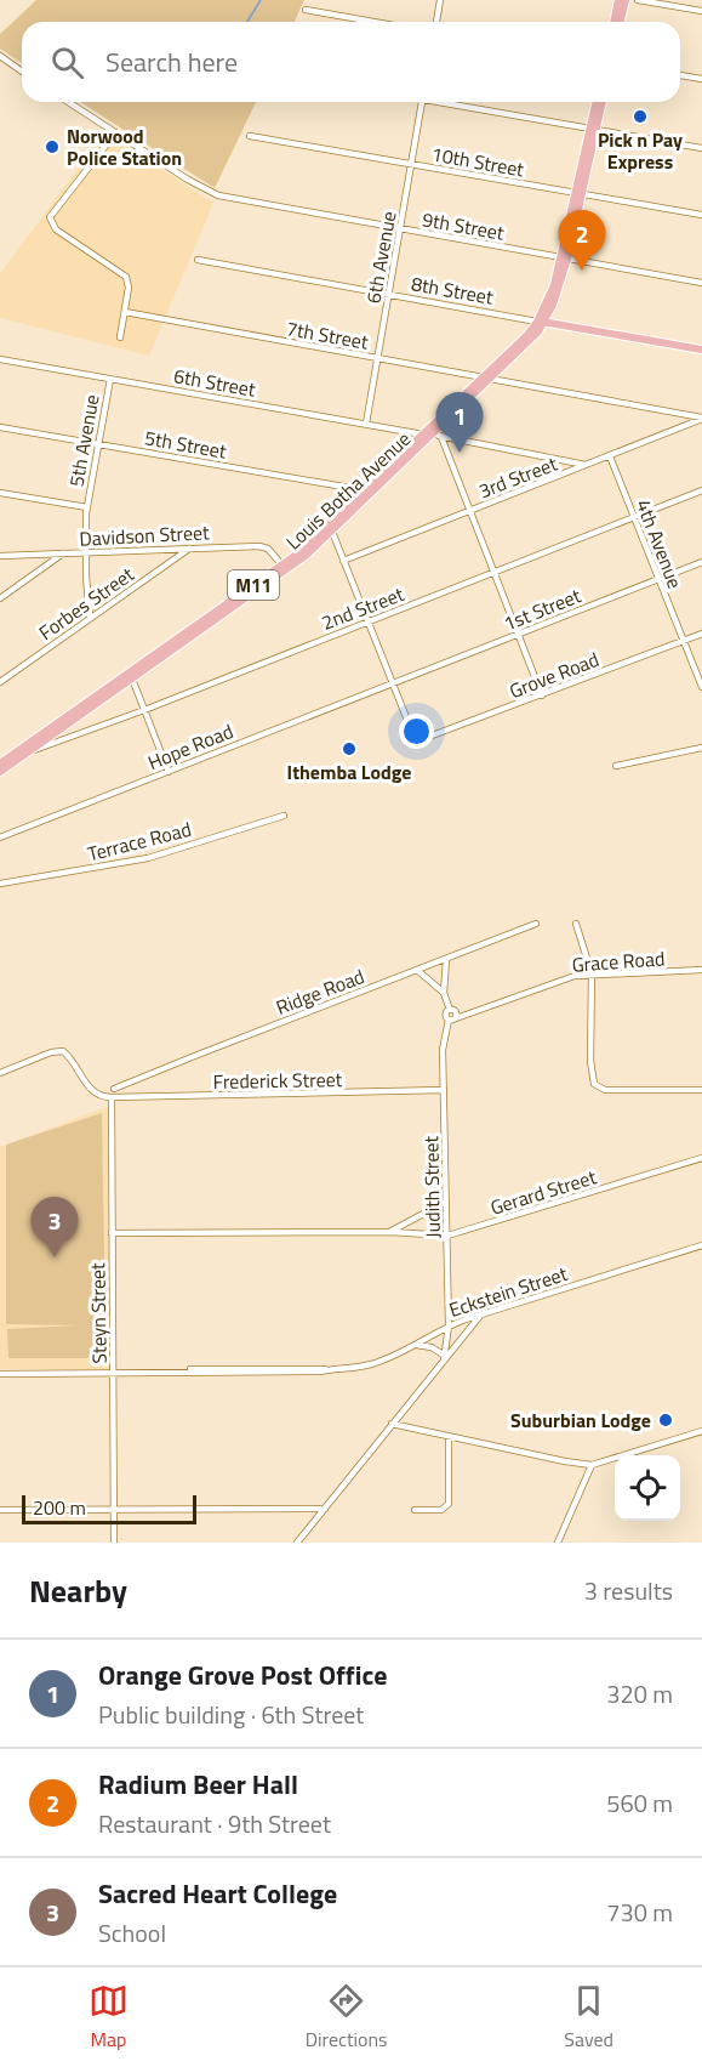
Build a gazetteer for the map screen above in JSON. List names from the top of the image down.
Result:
{
  "streets": {
    "main road": ["8th Street", "Louis Botha Avenue", "M11"],
    "street": [
      "10th Street",
      "9th Street",
      "6th Avenue",
      "7th Street",
      "6th Street",
      "5th Avenue",
      "5th Street",
      "3rd Street",
      "Davidson Street",
      "4th Avenue",
      "Forbes Street",
      "2nd Street",
      "1st Street",
      "Grove Road",
      "Hope Road",
      "Terrace Road",
      "Grace Road",
      "Ridge Road",
      "Frederick Street",
      "Judith Street",
      "Gerard Street",
      "Eckstein Street",
      "Steyn Street"
    ]
  },
  "crossings": [
    ["10th Street", "6th Avenue"],
    ["10th Street", "Louis Botha Avenue"],
    ["9th Street", "6th Avenue"],
    ["9th Street", "Louis Botha Avenue"],
    ["6th Avenue", "8th Street"],
    ["6th Avenue", "7th Street"],
    ["6th Avenue", "6th Street"],
    ["8th Street", "Louis Botha Avenue"],
    ["7th Street", "3rd Street"],
    ["7th Street", "Louis Botha Avenue"],
    ["6th Street", "5th Avenue"],
    ["6th Street", "3rd Street"],
    ["6th Street", "Louis Botha Avenue"],
    ["5th Avenue", "5th Street"],
    ["5th Avenue", "Davidson Street"],
    ["5th Avenue", "Forbes Street"],
    ["5th Street", "Louis Botha Avenue"],
    ["3rd Street", "4th Avenue"],
    ["Louis Botha Avenue", "Davidson Street"],
    ["Louis Botha Avenue", "2nd Street"],
    ["Davidson Street", "Forbes Street"],
    ["4th Avenue", "2nd Street"],
    ["4th Avenue", "1st Street"],
    ["4th Avenue", "Grove Road"],
    ["1st Street", "Grove Road"],
    ["1st Street", "Hope Road"],
    ["Grove Road", "Hope Road"],
    ["Grace Road", "Judith Street"],
    ["Frederick Street", "Judith Street"],
    ["Frederick Street", "Steyn Street"],
    ["Judith Street", "Gerard Street"],
    ["Judith Street", "Eckstein Street"],
    ["Gerard Street", "Steyn Street"],
    ["Eckstein Street", "Steyn Street"]
  ],
  "places": [
    "Pick n Pay Express",
    "Norwood Police Station",
    "Ithemba Lodge",
    "Suburbian Lodge"
  ],
  "scale_bar": "200 m",
  "page": {
    "search": "Search here",
    "pins": ["2", "1", "3"],
    "scale": "200 m",
    "heading": ["Nearby", "3 results"],
    "list": [
      {
        "mark": "1",
        "name": "Orange Grove Post Office",
        "note": "Public building · 6th Street",
        "value": "320 m"
      },
      {
        "mark": "2",
        "name": "Radium Beer Hall",
        "note": "Restaurant · 9th Street",
        "value": "560 m"
      },
      {
        "mark": "3",
        "name": "Sacred Heart College",
        "note": "School",
        "value": "730 m"
      }
    ],
    "nav": ["Map", "Directions", "Saved"]
  }
}
